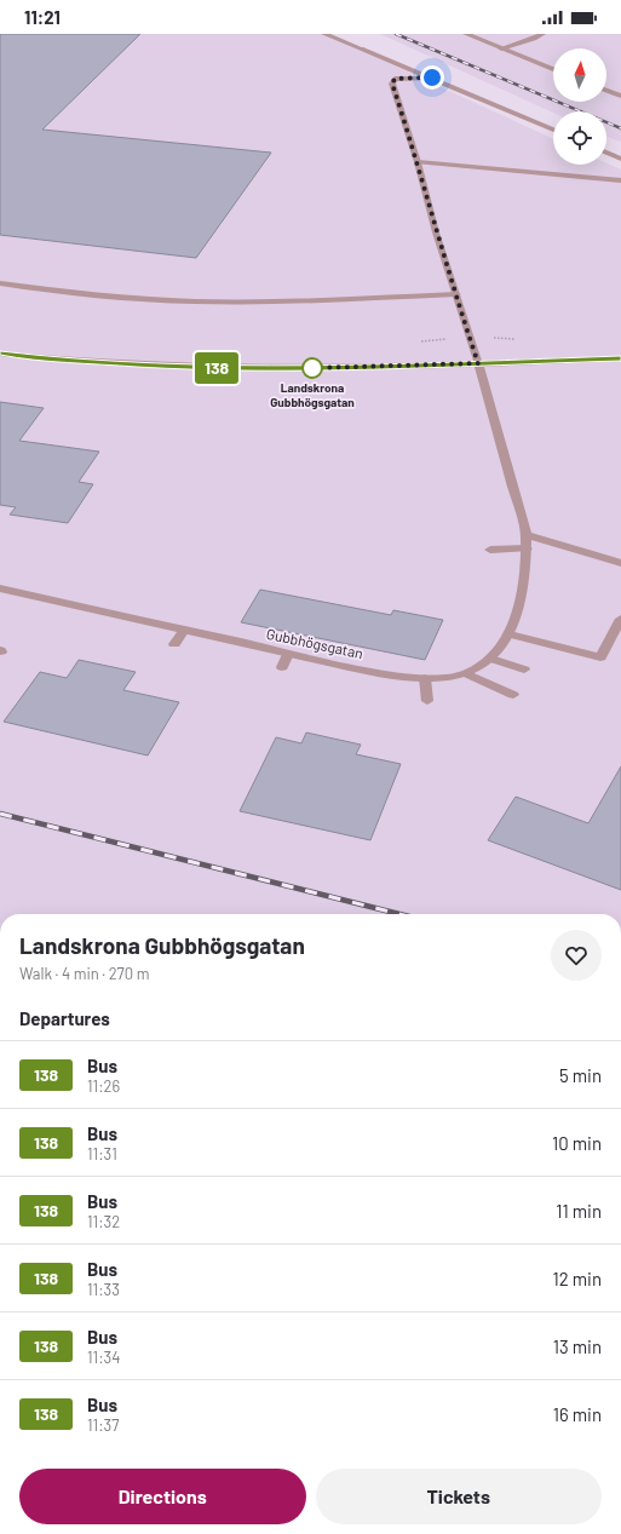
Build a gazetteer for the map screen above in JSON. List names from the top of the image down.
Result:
{
  "streets": {
    "street": ["Gubbhögsgatan"]
  },
  "places": ["Landskrona Gubbhögsgatan"],
  "lines": ["bus line 138"],
  "north": "top",
  "page": {
    "status": "11:21",
    "on_map": "138",
    "heading": [
      ["Landskrona Gubbhögsgatan", "Walk · 4 min · 270 m"],
      "Departures"
    ],
    "list": [
      {
        "mark": "138",
        "name": "Bus",
        "note": "11:26",
        "value": "5 min"
      },
      {
        "mark": "138",
        "name": "Bus",
        "note": "11:31",
        "value": "10 min"
      },
      {
        "mark": "138",
        "name": "Bus",
        "note": "11:32",
        "value": "11 min"
      },
      {
        "mark": "138",
        "name": "Bus",
        "note": "11:33",
        "value": "12 min"
      },
      {
        "mark": "138",
        "name": "Bus",
        "note": "11:34",
        "value": "13 min"
      },
      {
        "mark": "138",
        "name": "Bus",
        "note": "11:37",
        "value": "16 min"
      }
    ],
    "buttons": ["Directions", "Tickets"]
  }
}
